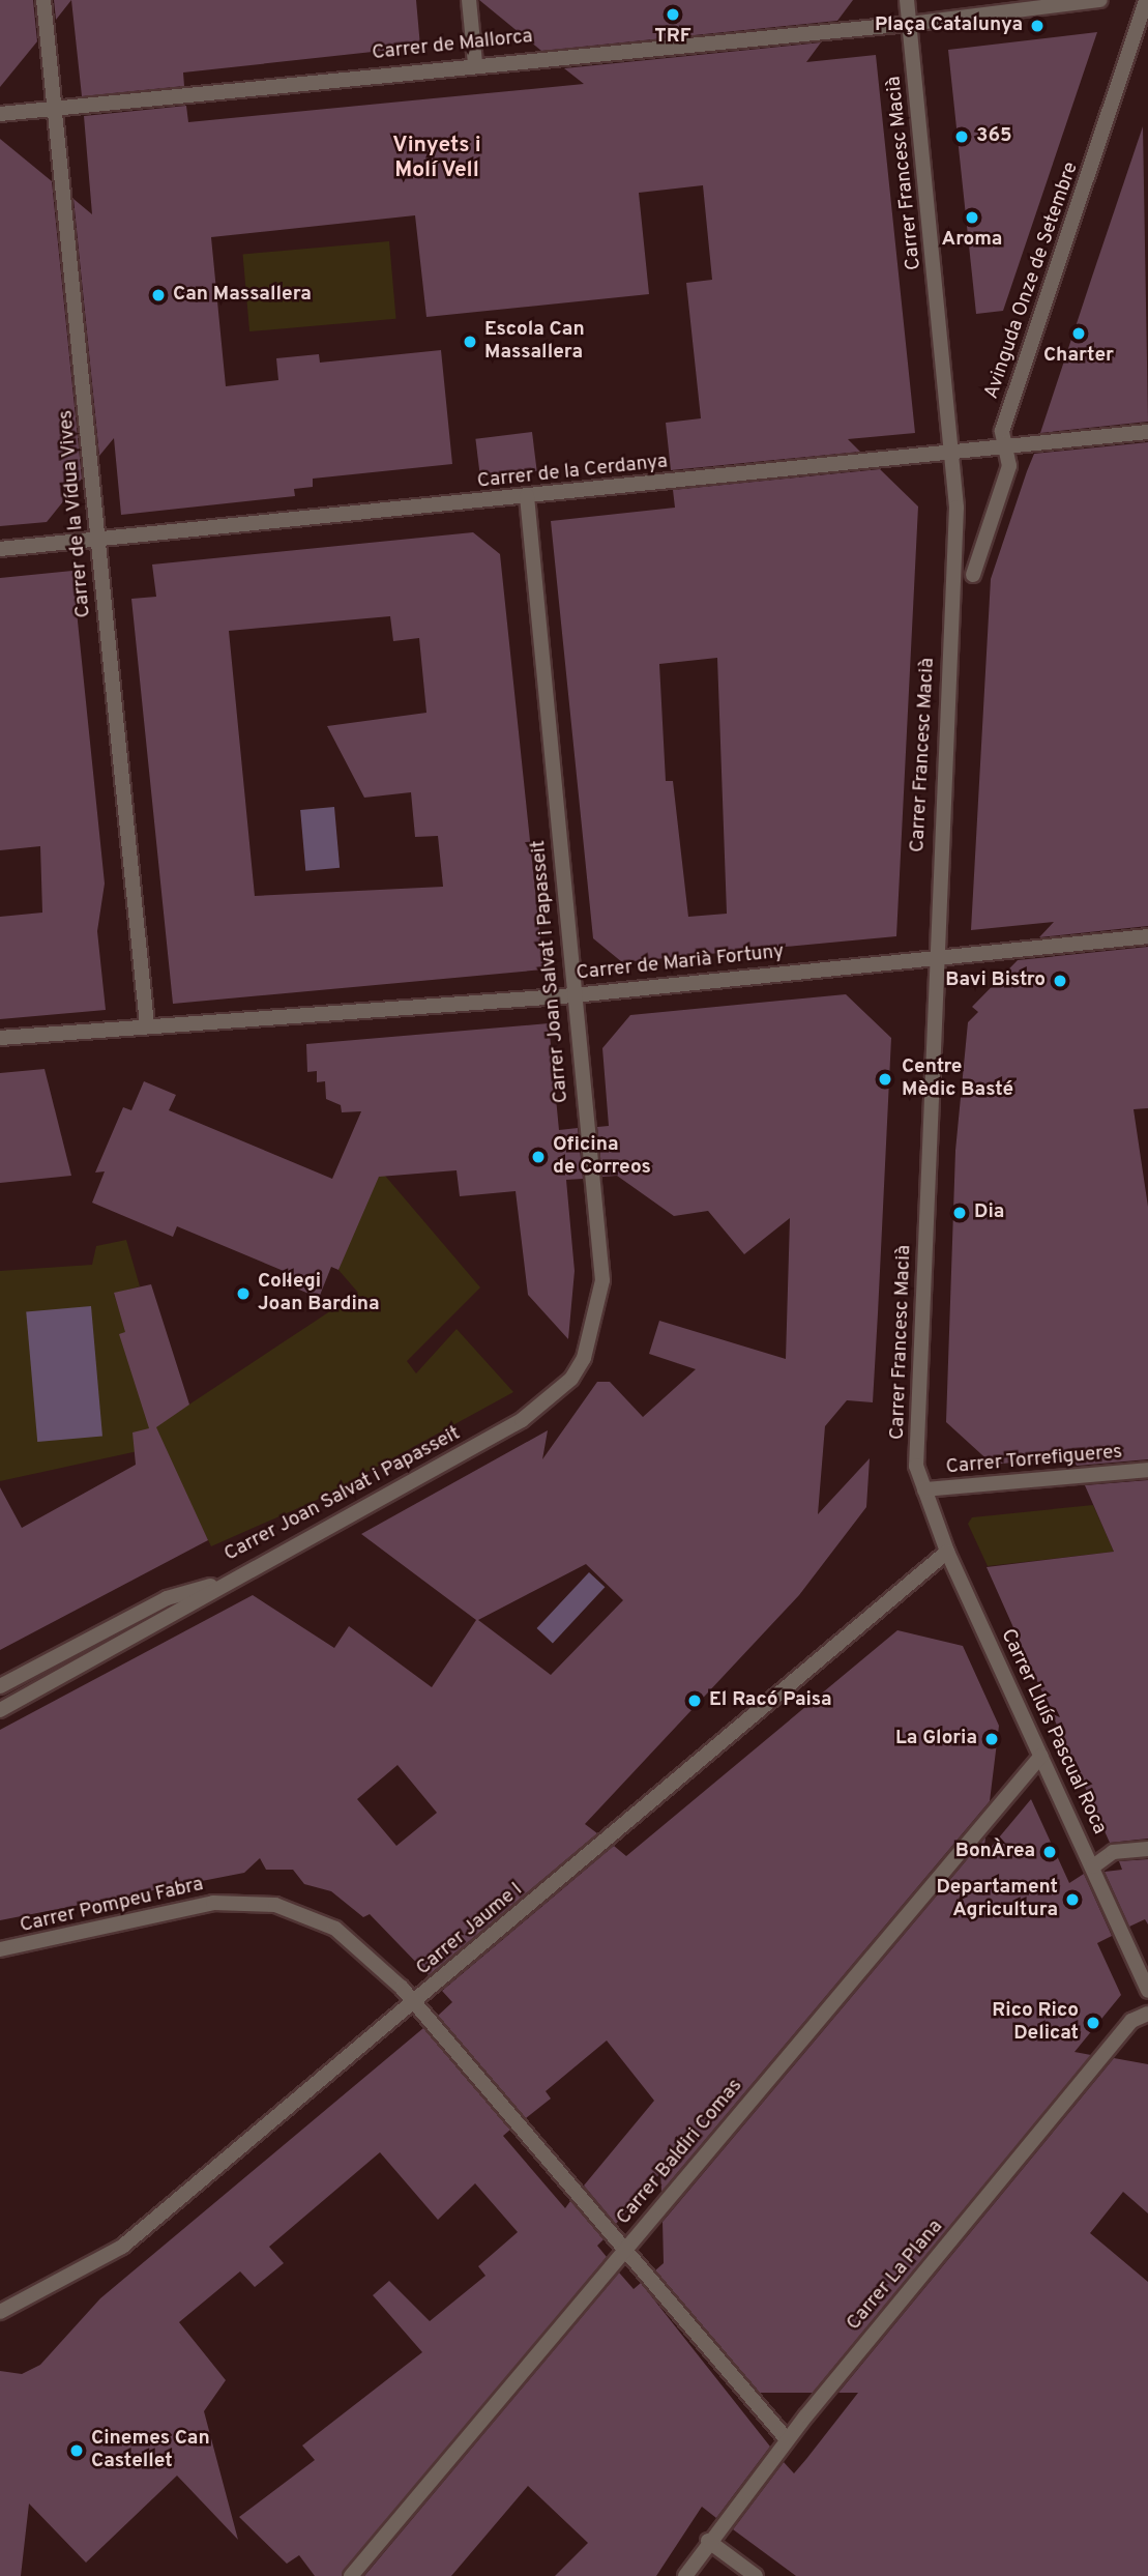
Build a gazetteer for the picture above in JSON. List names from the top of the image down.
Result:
{
  "streets": {
    "street": [
      "Carrer de Mallorca",
      "Carrer Francesc Macià",
      "Avinguda Onze de Setembre",
      "Carrer de la Cerdanya",
      "Carrer de la Vídua Vives",
      "Carrer de Marià Fortuny",
      "Carrer Joan Salvat i Papasseit",
      "Carrer Torrefigueres",
      "Carrer Lluís Pascual Roca",
      "Carrer Pompeu Fabra",
      "Carrer Jaume I",
      "Carrer Baldiri Comas",
      "Carrer La Plana"
    ]
  },
  "crossings": [
    ["Carrer de Mallorca", "Carrer Francesc Macià"],
    ["Carrer de Mallorca", "Carrer de la Vídua Vives"],
    ["Carrer Francesc Macià", "Carrer de la Cerdanya"],
    ["Carrer Francesc Macià", "Carrer de Marià Fortuny"],
    ["Carrer Francesc Macià", "Carrer Torrefigueres"],
    ["Carrer Francesc Macià", "Carrer Lluís Pascual Roca"],
    ["Avinguda Onze de Setembre", "Carrer de la Cerdanya"],
    ["Carrer de la Cerdanya", "Carrer de la Vídua Vives"],
    ["Carrer de la Cerdanya", "Carrer Joan Salvat i Papasseit"],
    ["Carrer de la Vídua Vives", "Carrer de Marià Fortuny"],
    ["Carrer de Marià Fortuny", "Carrer Joan Salvat i Papasseit"],
    ["Carrer Torrefigueres", "Carrer Lluís Pascual Roca"],
    ["Carrer Lluís Pascual Roca", "Carrer Jaume I"],
    ["Carrer Lluís Pascual Roca", "Carrer Baldiri Comas"],
    ["Carrer Pompeu Fabra", "Carrer Jaume I"],
    ["Carrer Pompeu Fabra", "Carrer Baldiri Comas"],
    ["Carrer Pompeu Fabra", "Carrer La Plana"]
  ],
  "districts": ["Vinyets i Molí Vell"],
  "places": [
    "TRF",
    "Plaça Catalunya",
    "365",
    "Aroma",
    "Can Massallera",
    "Charter",
    "Escola Can Massallera",
    "Bavi Bistro",
    "Centre Mèdic Basté",
    "Oficina de Correos",
    "Dia",
    "Col·legi Joan Bardina",
    "El Racó Paisa",
    "La Gloria",
    "BonÀrea",
    "Departament Agricultura",
    "Rico Rico Delicat",
    "Cinemes Can Castellet"
  ]
}
